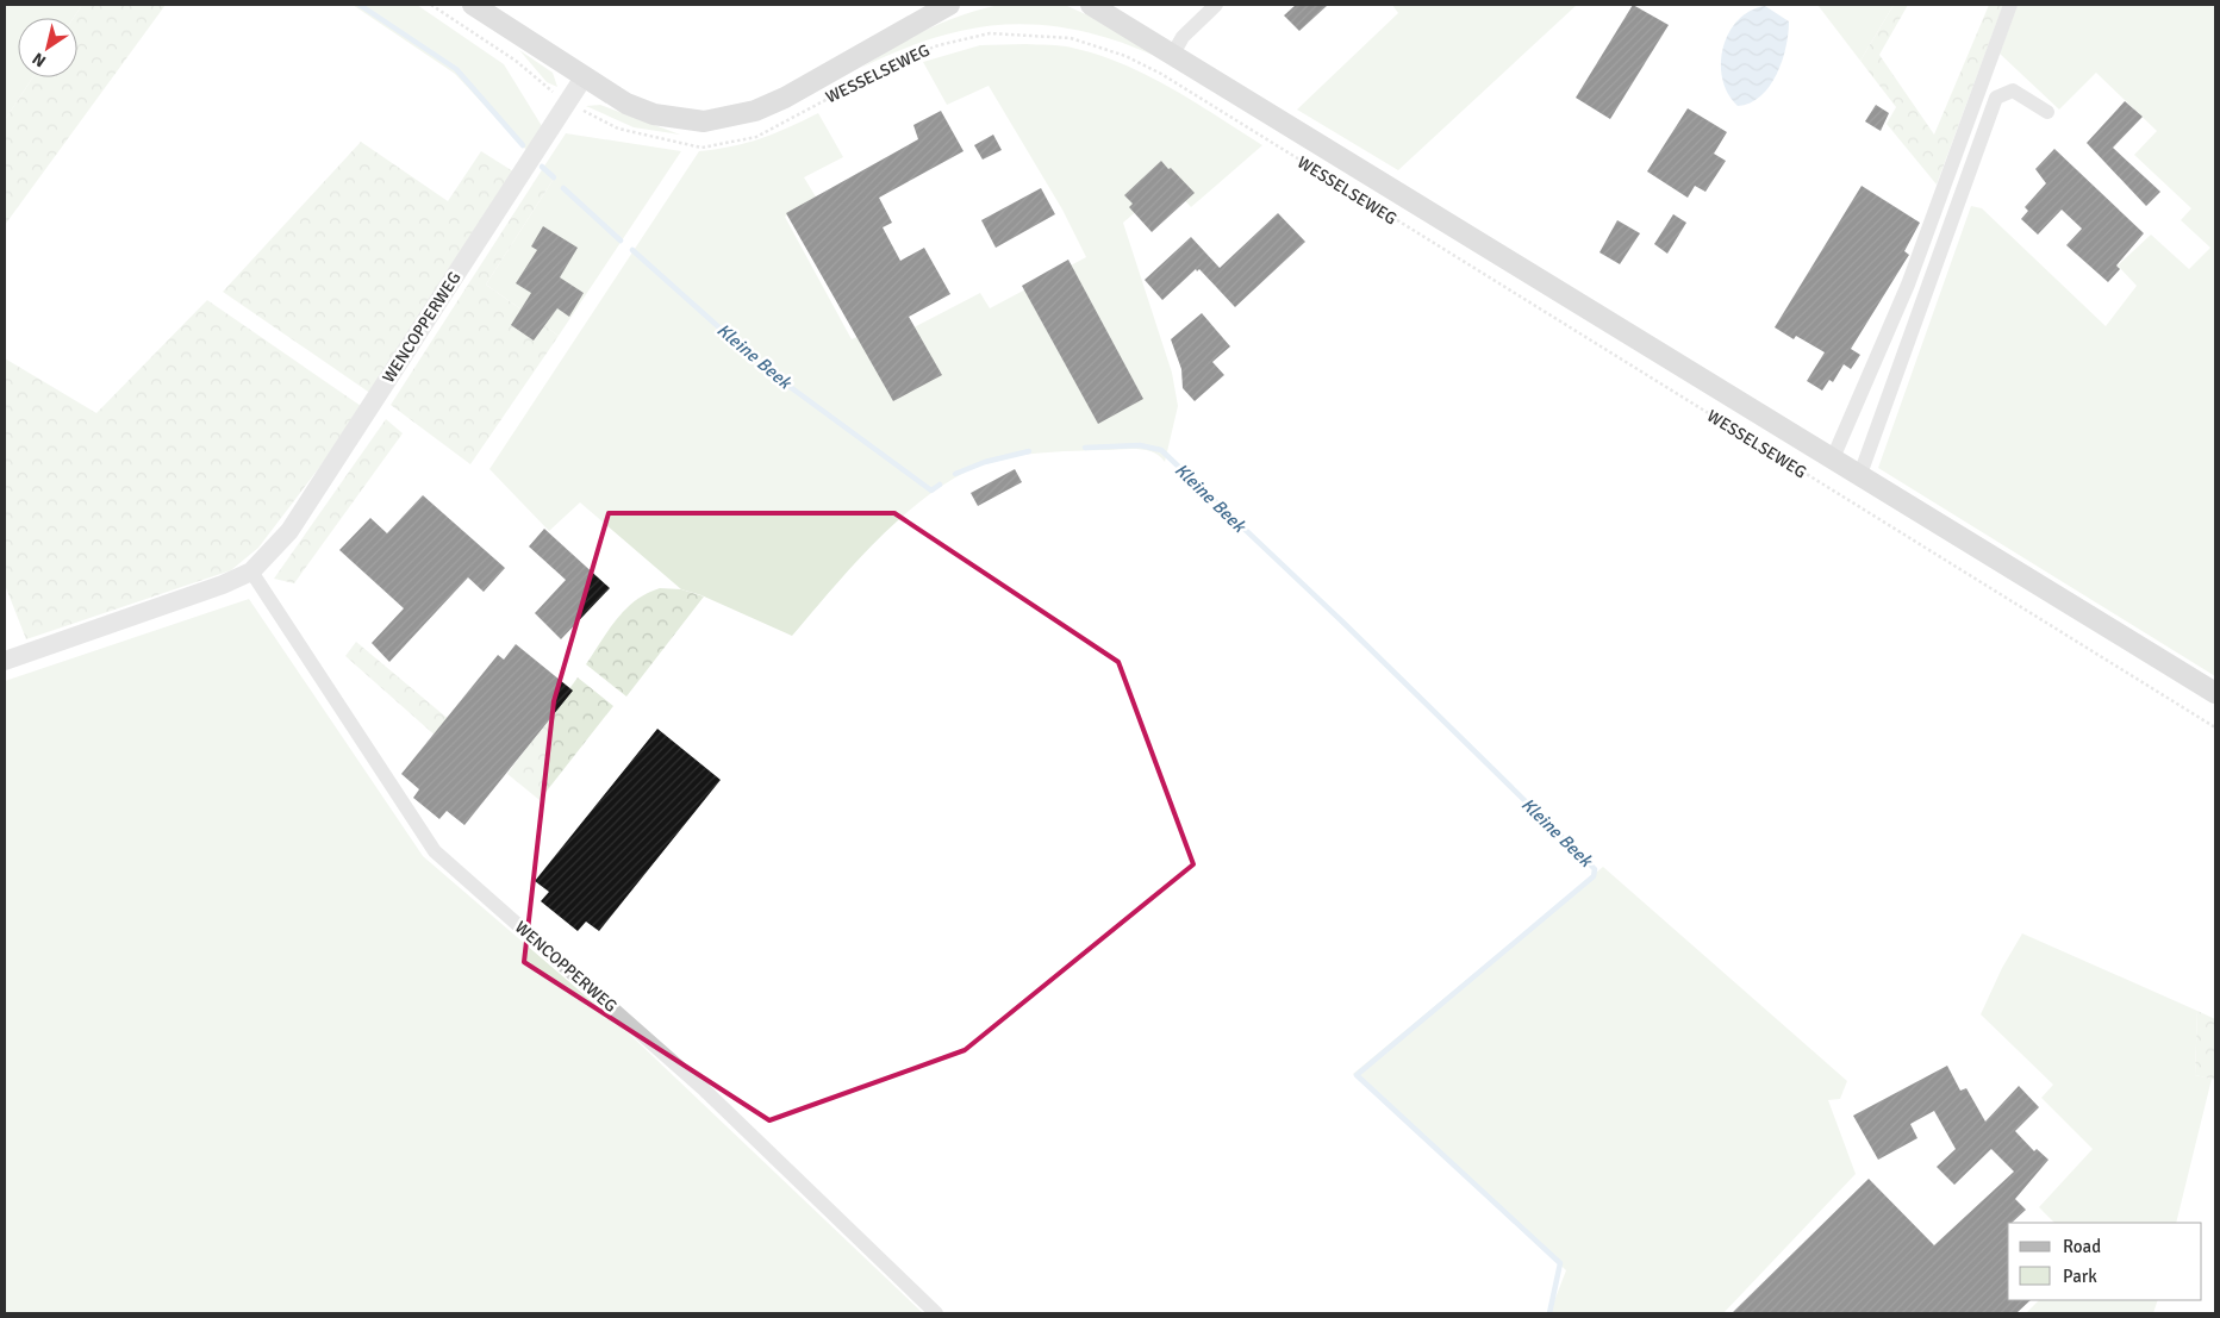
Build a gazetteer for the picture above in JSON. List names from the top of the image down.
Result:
{
  "streets": {
    "main road": ["WESSELSEWEG"],
    "street": ["WENCOPPERWEG"]
  },
  "crossings": [
    ["WESSELSEWEG", "WENCOPPERWEG"]
  ],
  "water": ["Kleine Beek"],
  "legend": ["Road", "Park"],
  "north": "bottom left"
}
